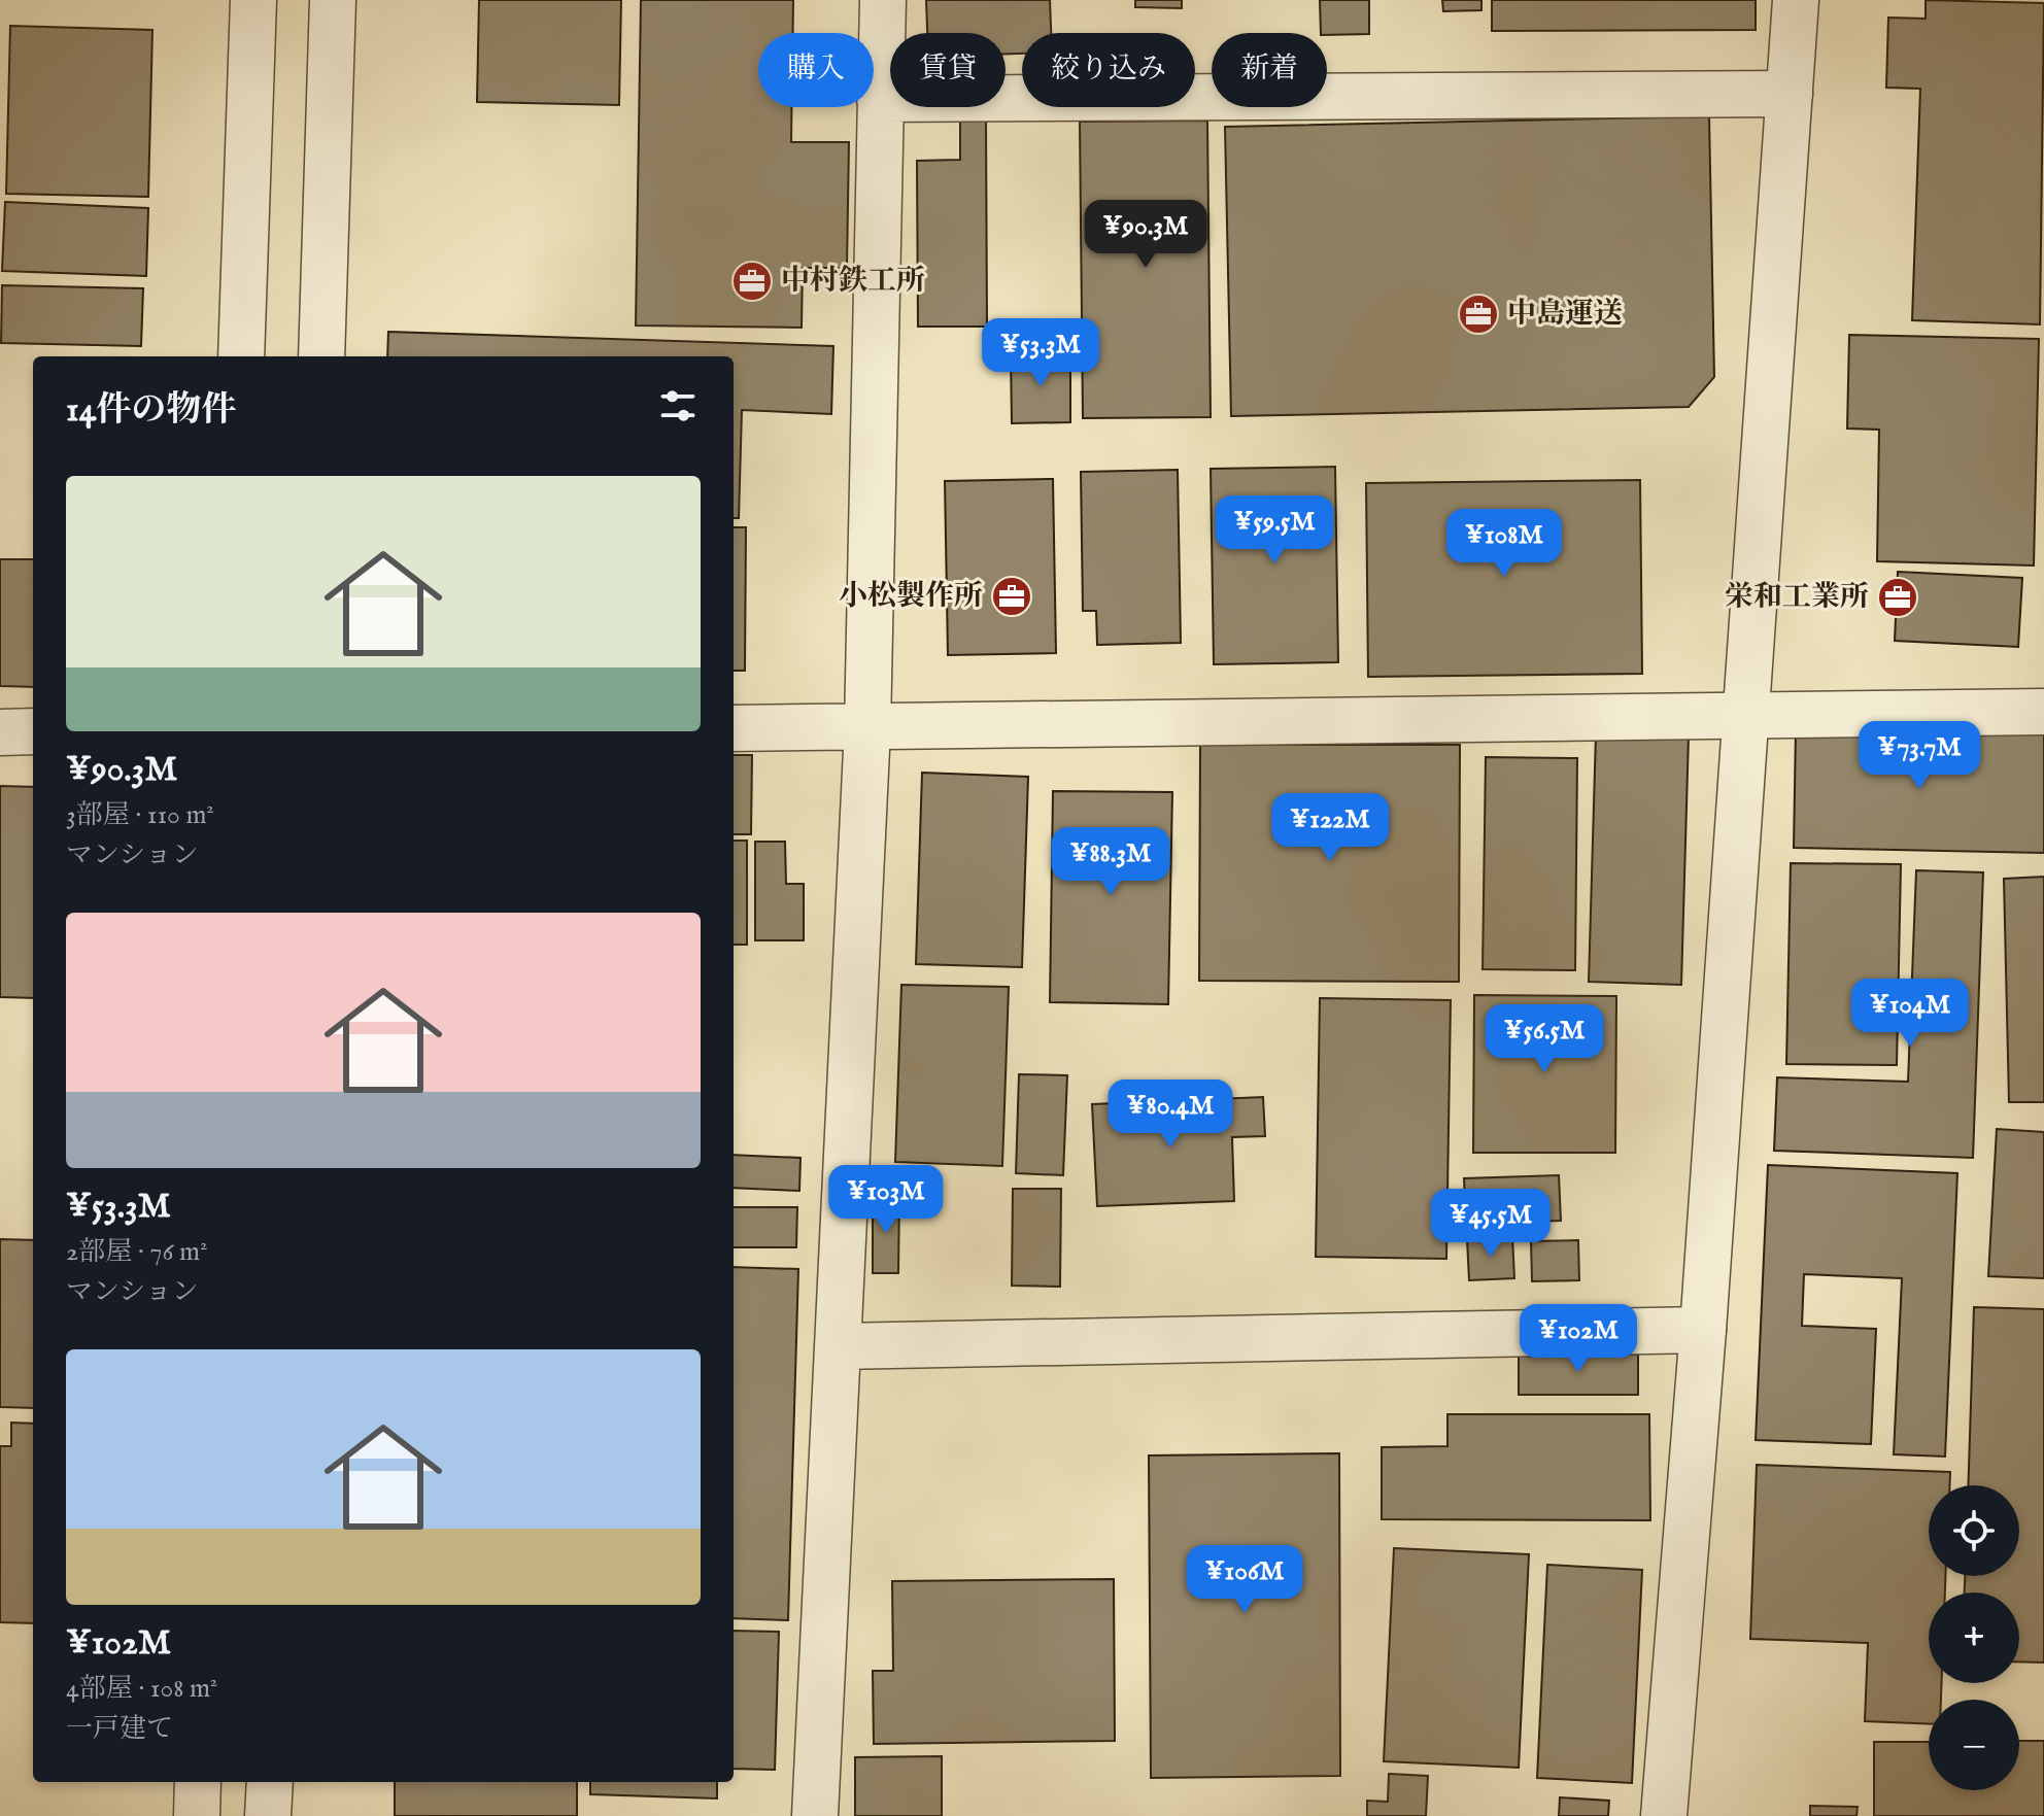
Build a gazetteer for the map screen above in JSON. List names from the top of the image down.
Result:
{
  "places": {
    "office": [
      "中村鉄工所",
      "中島運送",
      "小松製作所",
      "栄和工業所"
    ]
  },
  "page": {
    "chip": [
      "購入",
      "賃貸",
      "絞り込み",
      "新着"
    ],
    "price": [
      "¥90.3M",
      "¥53.3M",
      "¥59.5M",
      "¥108M",
      "¥73.7M",
      "¥122M",
      "¥88.3M",
      "¥104M",
      "¥56.5M",
      "¥80.4M",
      "¥103M",
      "¥45.5M",
      "¥102M",
      "¥106M"
    ],
    "heading": "14件の物件",
    "list": [
      {
        "name": "¥90.3M",
        "note": "3部屋 · 110 m² · マンション"
      },
      {
        "name": "¥53.3M",
        "note": "2部屋 · 76 m² · マンション"
      },
      {
        "name": "¥102M",
        "note": "4部屋 · 108 m² · 一戸建て"
      }
    ],
    "map_buttons": ["+", "−"]
  }
}
